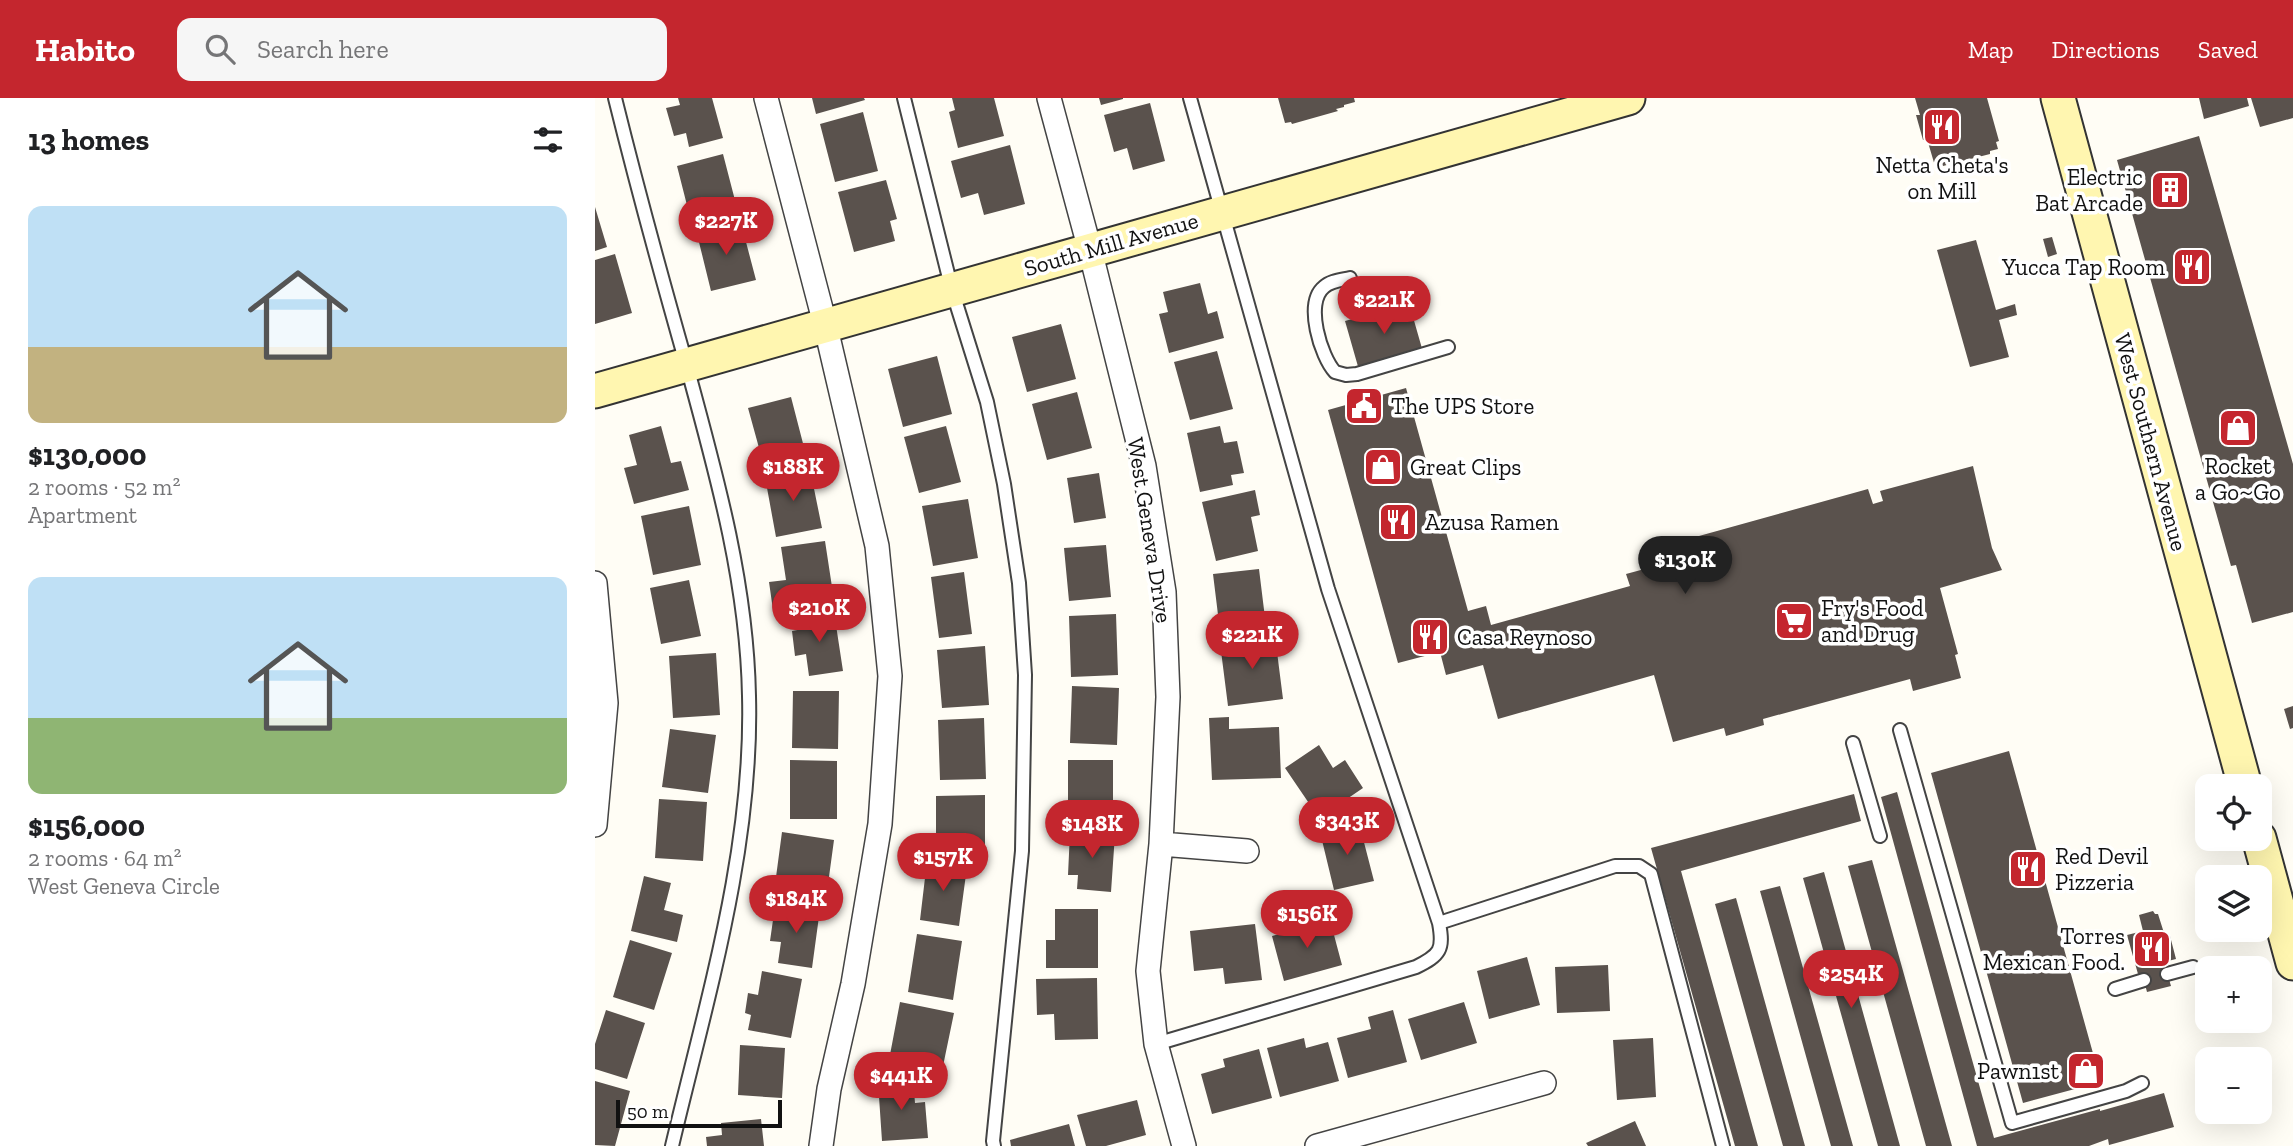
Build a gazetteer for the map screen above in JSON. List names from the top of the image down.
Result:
{
  "streets": {
    "main road": ["South Mill Avenue", "West Southern Avenue"],
    "street": ["West Geneva Drive"]
  },
  "crossings": [
    ["South Mill Avenue", "West Geneva Drive"]
  ],
  "places": {
    "restaurant": [
      "Netta Cheta's on Mill",
      "Yucca Tap Room",
      "Azusa Ramen",
      "Casa Reynoso",
      "Red Devil Pizzeria",
      "Torres Mexican Food."
    ],
    "building": ["Electric Bat Arcade"],
    "public building": ["The UPS Store"],
    "shop": ["Rocket a Go~Go", "Great Clips", "Pawn1st"],
    "supermarket": ["Fry's Food and Drug"]
  },
  "scale_bar": "50 m",
  "page": {
    "header": "Habito",
    "search": "Search here",
    "nav": ["Map", "Directions", "Saved"],
    "heading": "13 homes",
    "list": [
      {
        "name": "$130,000",
        "note": "2 rooms · 52 m² · Apartment"
      },
      {
        "name": "$156,000",
        "note": "2 rooms · 64 m² · West Geneva Circle"
      }
    ],
    "price": [
      "$227K",
      "$221K",
      "$188K",
      "$130K",
      "$210K",
      "$221K",
      "$343K",
      "$148K",
      "$157K",
      "$184K",
      "$156K",
      "$254K",
      "$441K"
    ],
    "map_buttons": ["+", "−"],
    "scale": "50 m"
  }
}
